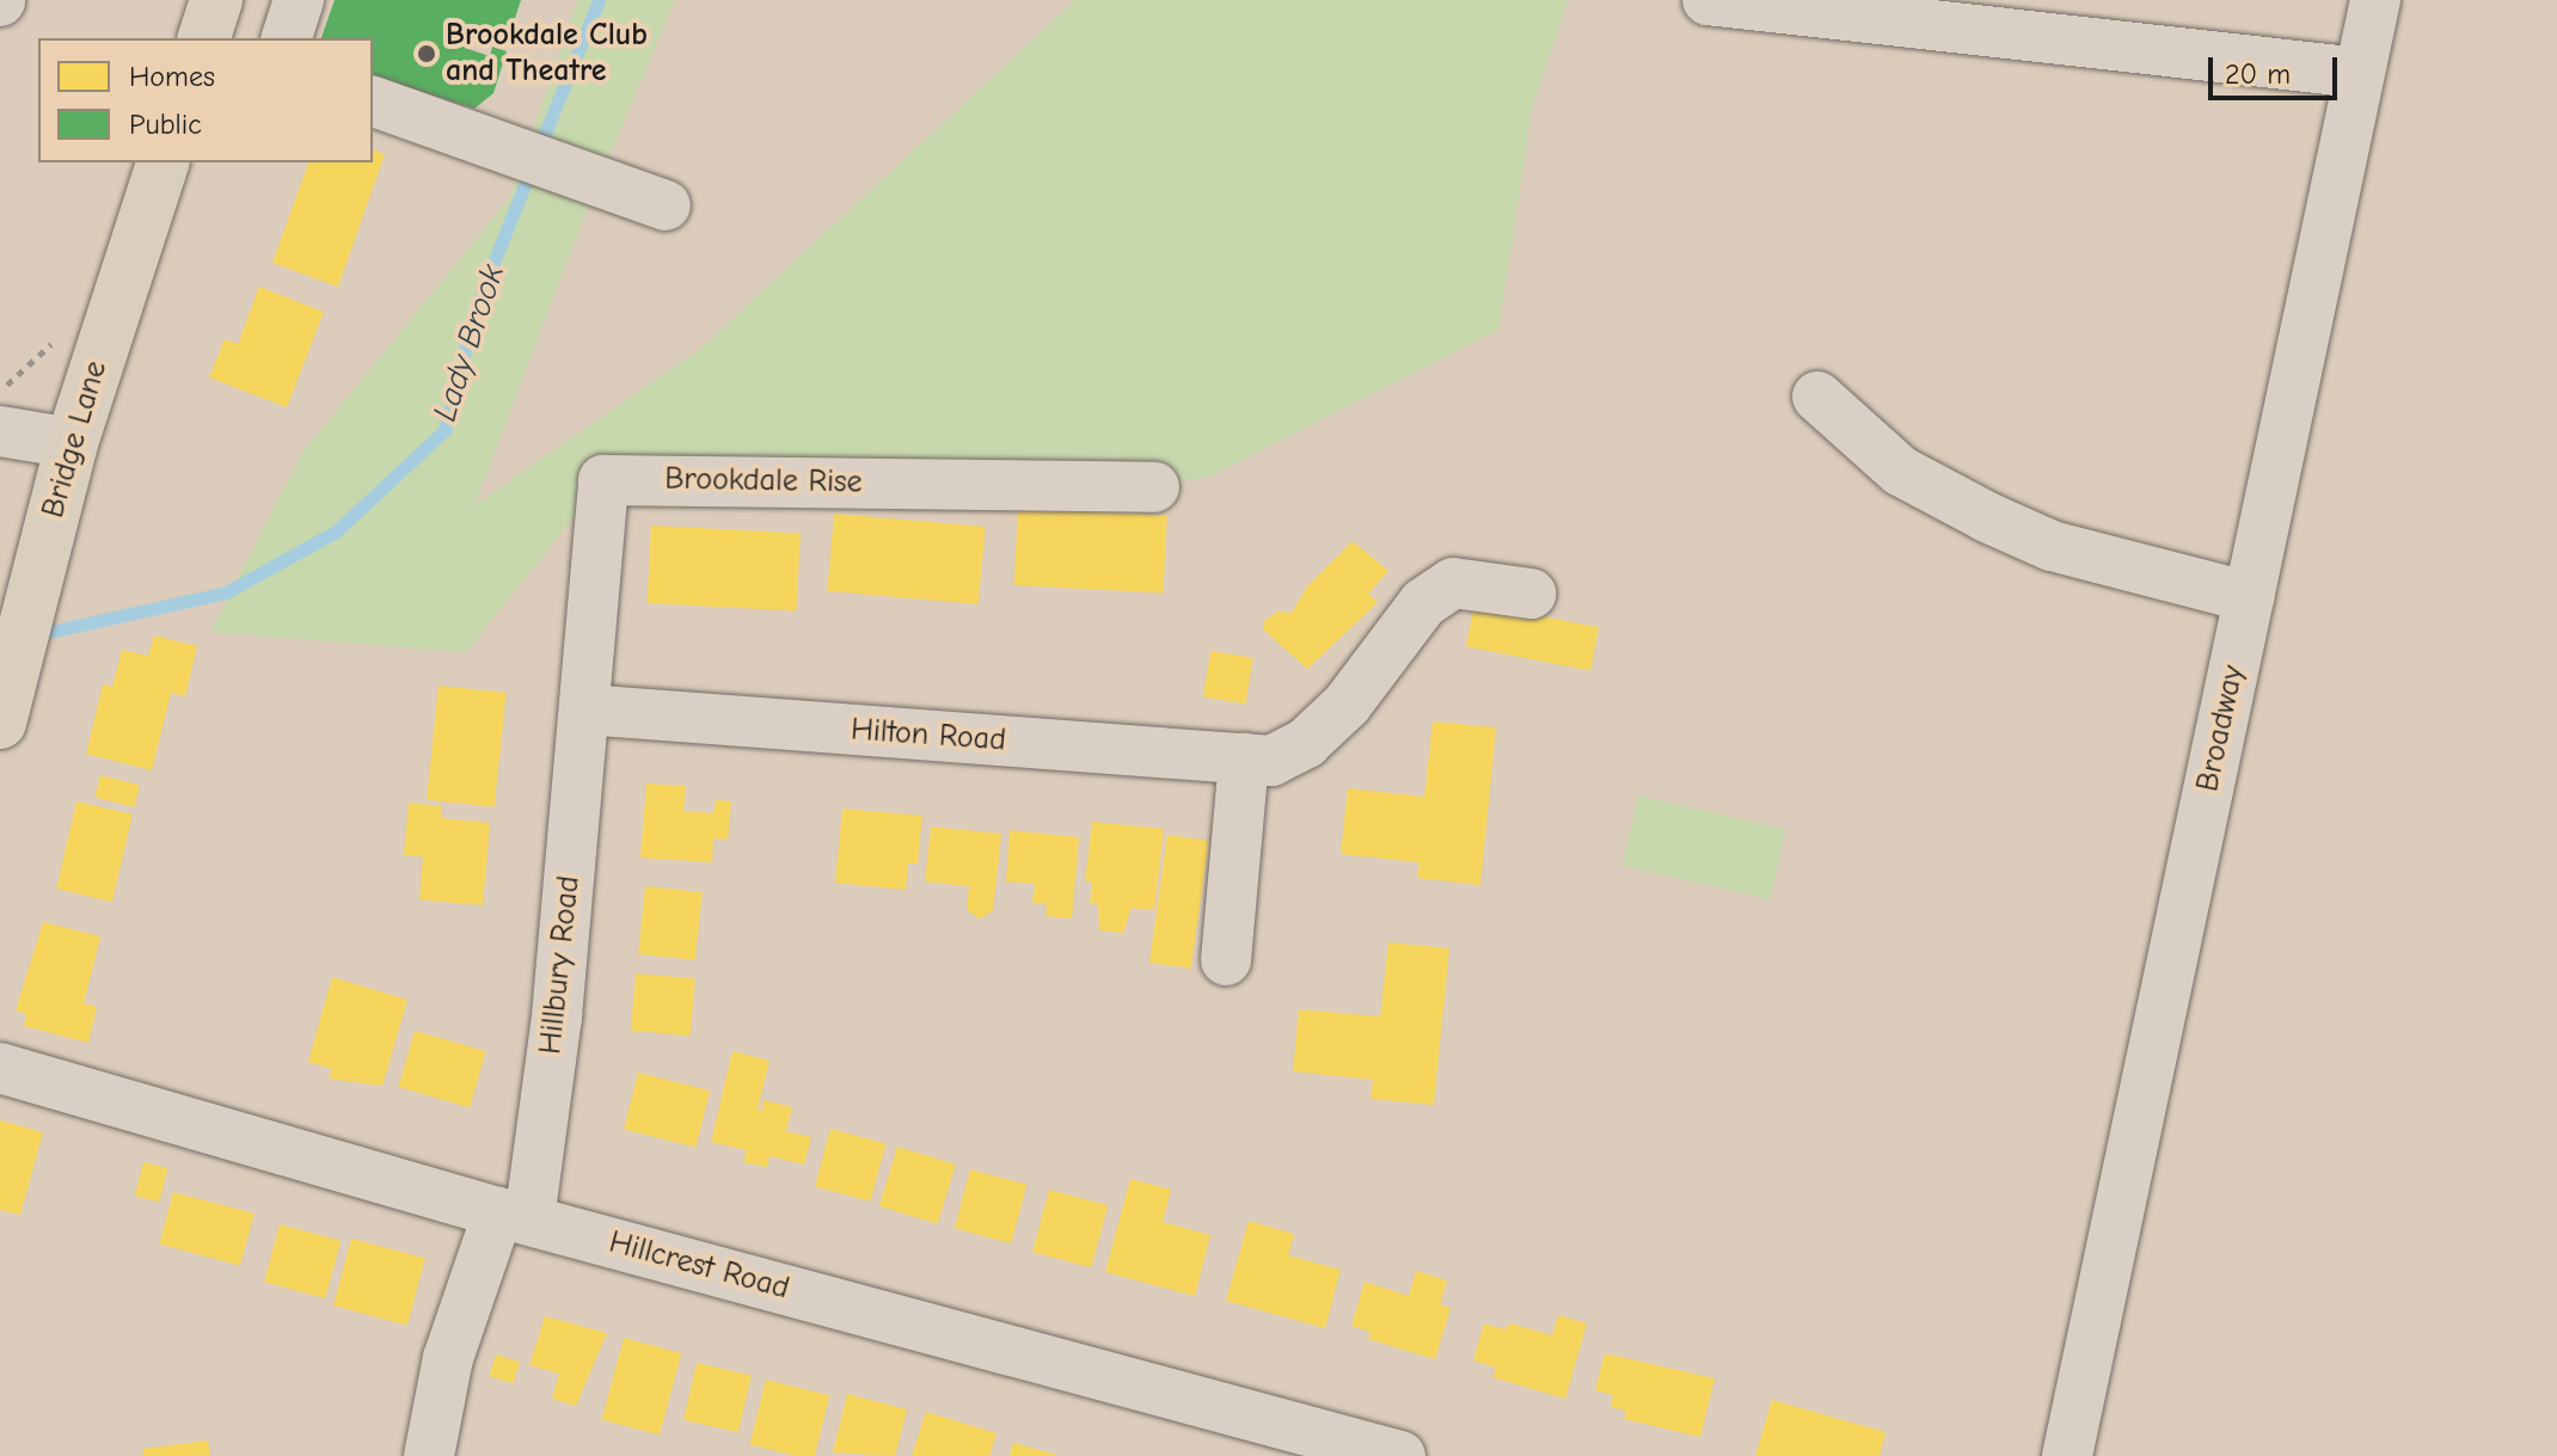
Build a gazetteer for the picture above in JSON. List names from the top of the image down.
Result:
{
  "streets": {
    "main road": ["Bridge Lane"],
    "street": [
      "Brookdale Rise",
      "Broadway",
      "Hilton Road",
      "Hillbury Road",
      "Hillcrest Road"
    ]
  },
  "crossings": [
    ["Brookdale Rise", "Hilton Road"],
    ["Brookdale Rise", "Hillbury Road"],
    ["Hilton Road", "Hillbury Road"],
    ["Hillbury Road", "Hillcrest Road"]
  ],
  "water": ["Lady Brook"],
  "places": ["Brookdale Club and Theatre"],
  "legend": ["Homes", "Public"],
  "scale_bar": "20 m"
}
